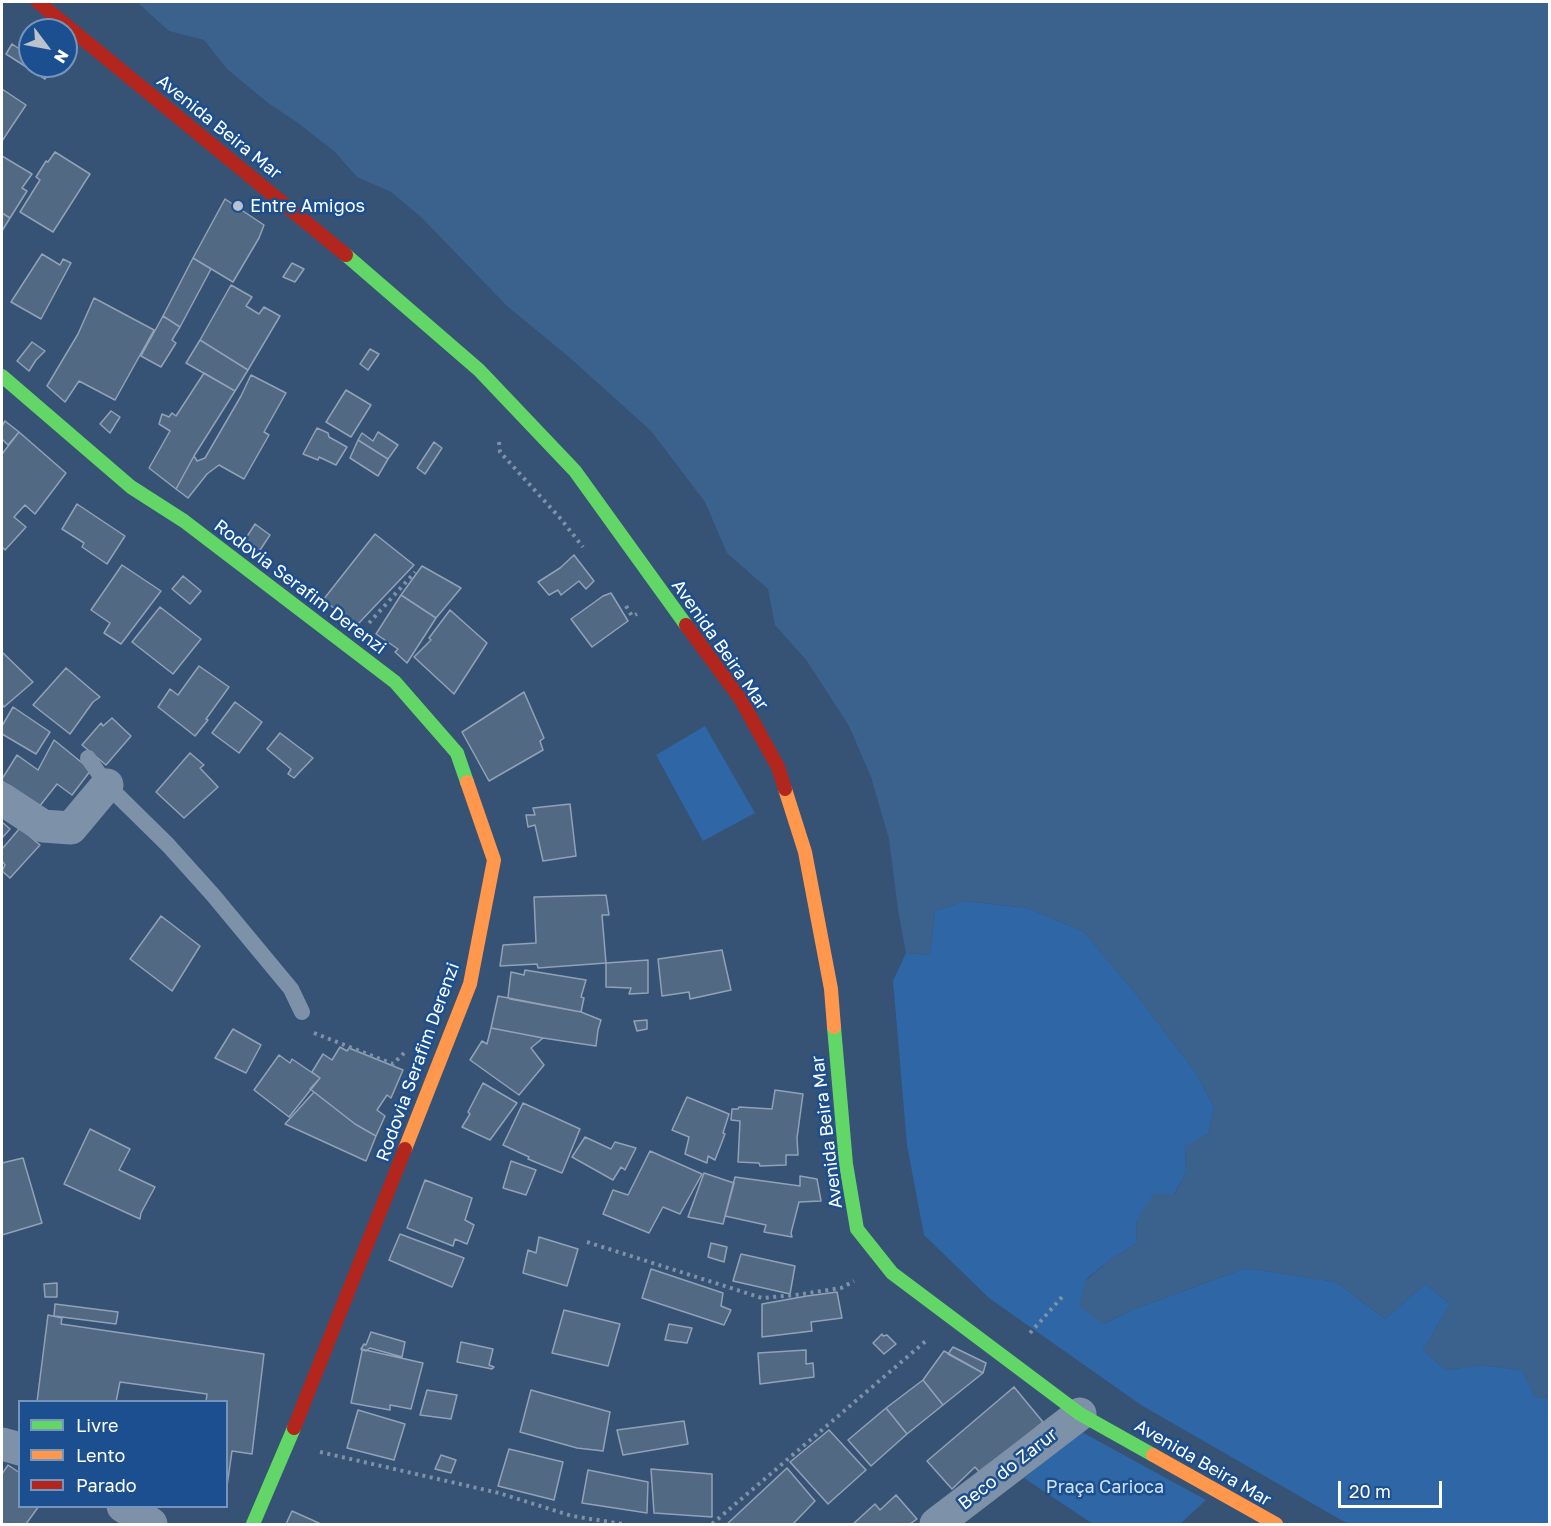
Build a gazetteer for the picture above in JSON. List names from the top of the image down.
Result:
{
  "streets": {
    "street": ["Avenida Beira Mar", "Rodovia Serafim Derenzi", "Beco do Zarur"]
  },
  "crossings": [
    ["Avenida Beira Mar", "Beco do Zarur"]
  ],
  "parks": ["Praça Carioca"],
  "places": ["Entre Amigos"],
  "legend": ["Livre", "Lento", "Parado"],
  "scale_bar": "20 m",
  "north": "bottom right"
}
